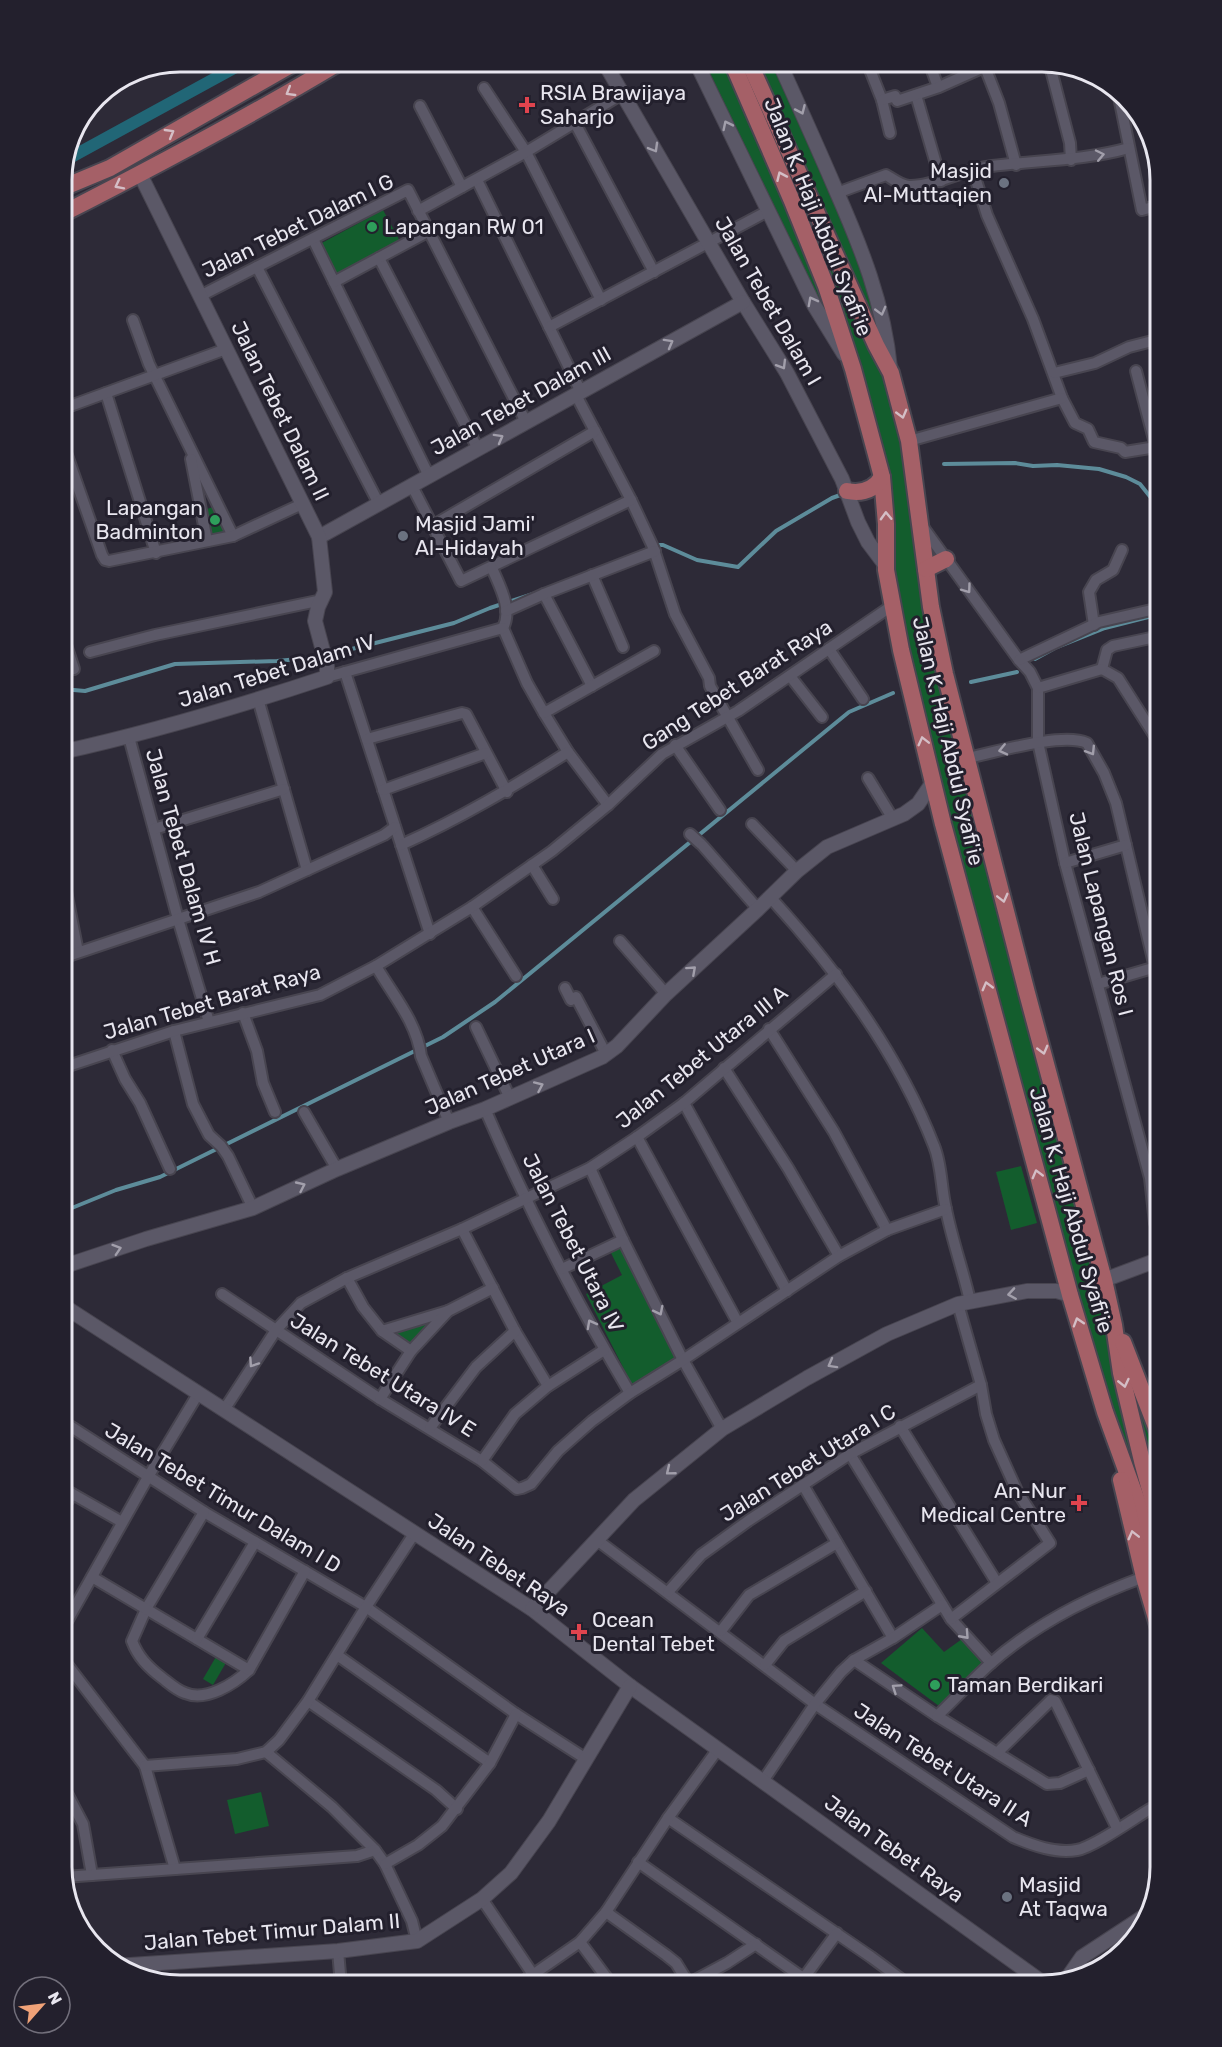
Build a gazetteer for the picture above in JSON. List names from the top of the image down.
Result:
{
  "streets": {
    "main road": ["Jalan K. Haji Abdul Syafi'ie"],
    "street": [
      "Jalan Tebet Dalam I G",
      "Jalan Tebet Dalam I",
      "Jalan Tebet Dalam III",
      "Jalan Tebet Dalam II",
      "Jalan Tebet Dalam IV",
      "Gang Tebet Barat Raya",
      "Jalan Tebet Dalam IV H",
      "Jalan Lapangan Ros I",
      "Jalan Tebet Barat Raya",
      "Jalan Tebet Utara III A",
      "Jalan Tebet Utara I",
      "Jalan Tebet Utara IV",
      "Jalan Tebet Utara IV E",
      "Jalan Tebet Utara I C",
      "Jalan Tebet Timur Dalam I D",
      "Jalan Tebet Raya",
      "Jalan Tebet Utara II A",
      "Jalan Tebet Timur Dalam II"
    ]
  },
  "crossings": [
    ["Jalan K. Haji Abdul Syafi'ie", "Jalan Tebet Dalam I"],
    ["Jalan K. Haji Abdul Syafi'ie", "Gang Tebet Barat Raya"],
    ["Jalan K. Haji Abdul Syafi'ie", "Jalan Tebet Utara I"],
    ["Jalan Tebet Dalam I G", "Jalan Tebet Dalam III"],
    ["Jalan Tebet Dalam I G", "Jalan Tebet Dalam II"],
    ["Jalan Tebet Dalam I", "Jalan Tebet Dalam III"],
    ["Jalan Tebet Dalam III", "Jalan Tebet Dalam II"],
    ["Jalan Tebet Dalam II", "Jalan Tebet Dalam IV"],
    ["Jalan Tebet Dalam IV", "Jalan Tebet Dalam IV H"],
    ["Gang Tebet Barat Raya", "Jalan Tebet Barat Raya"],
    ["Jalan Tebet Dalam IV H", "Jalan Tebet Barat Raya"],
    ["Jalan Tebet Utara III A", "Jalan Tebet Utara IV"],
    ["Jalan Tebet Utara III A", "Jalan Tebet Utara IV E"],
    ["Jalan Tebet Utara III A", "Jalan Tebet Raya"],
    ["Jalan Tebet Utara I", "Jalan Tebet Utara IV"],
    ["Jalan Tebet Utara IV", "Jalan Tebet Utara IV E"],
    ["Jalan Tebet Utara I C", "Jalan Tebet Utara II A"],
    ["Jalan Tebet Timur Dalam I D", "Jalan Tebet Timur Dalam II"],
    ["Jalan Tebet Raya", "Jalan Tebet Timur Dalam II"]
  ],
  "one_way": ["Jalan Tebet Utara I"],
  "places": {
    "health": ["RSIA Brawijaya Saharjo", "An-Nur Medical Centre", "Ocean Dental Tebet"],
    "other": [
      "Masjid Al-Muttaqien",
      "Lapangan RW 01",
      "Lapangan Badminton",
      "Masjid Jami' Al-Hidayah",
      "Taman Berdikari",
      "Masjid At Taqwa"
    ]
  },
  "north": "top right"
}
